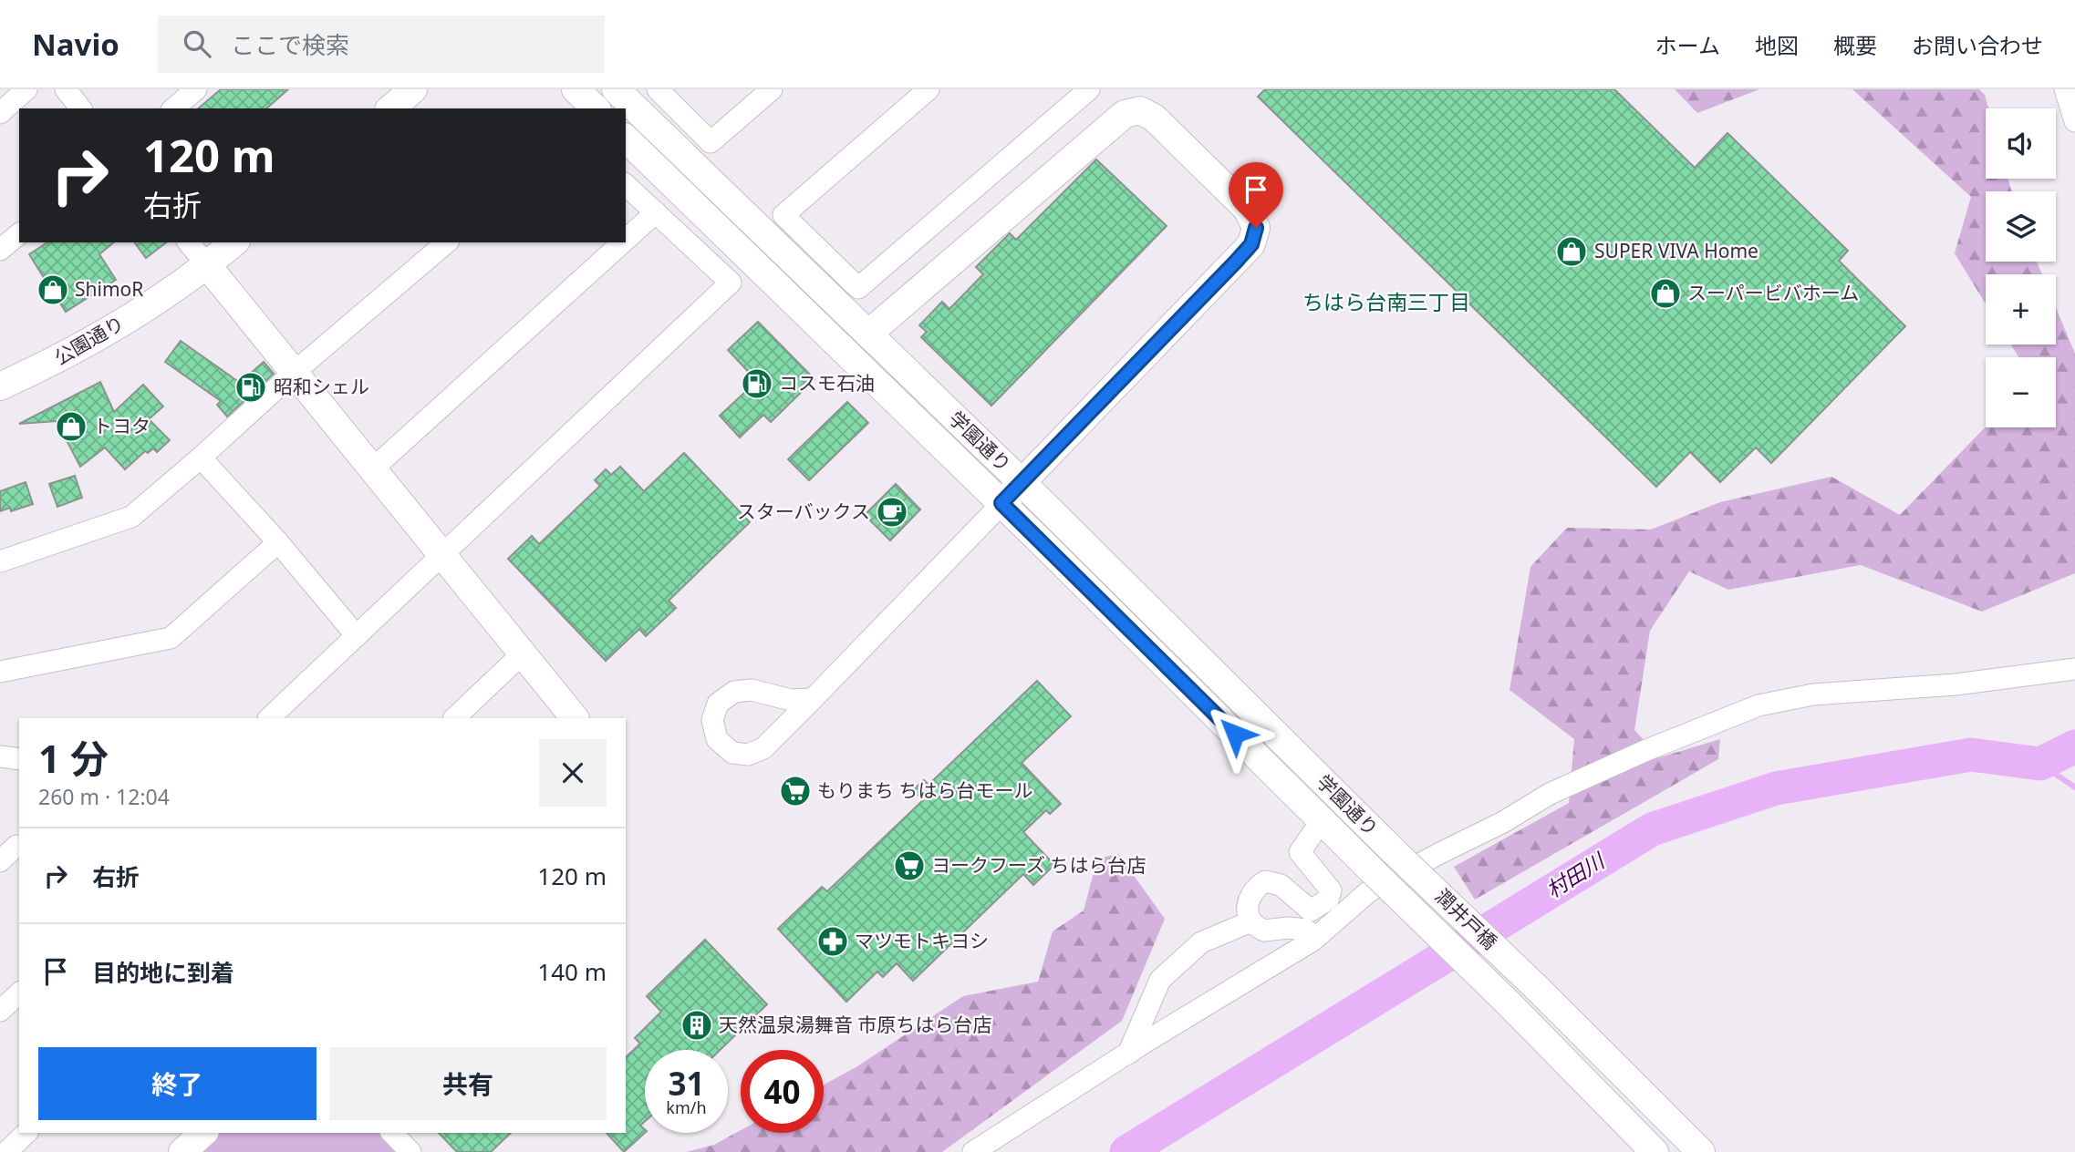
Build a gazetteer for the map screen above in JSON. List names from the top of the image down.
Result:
{
  "streets": {
    "street": ["公園通り", "学園通り", "潤井戸橋"]
  },
  "crossings": [
    ["学園通り", "潤井戸橋"]
  ],
  "districts": ["ちはら台南三丁目"],
  "water": ["村田川"],
  "places": {
    "shop": [
      "SUPER VIVA Home",
      "ShimoR",
      "スーパービバホーム",
      "トヨタ"
    ],
    "fuel station": ["コスモ石油", "昭和シェル"],
    "cafe": ["スターバックス"],
    "supermarket": ["もりまち ちはら台モール", "ヨークフーズ ちはら台店"],
    "pharmacy": ["マツモトキヨシ"],
    "building": ["天然温泉湯舞音 市原ちはら台店"]
  },
  "page": {
    "header": "Navio",
    "search": "ここで検索",
    "nav": [
      "ホーム",
      "地図",
      "概要",
      "お問い合わせ"
    ],
    "map_buttons": ["+", "−"],
    "turn": ["120 m", "右折"],
    "heading": ["1 分", "260 m · 12:04"],
    "list": [
      {
        "name": "右折",
        "value": "120 m"
      },
      {
        "name": "目的地に到着",
        "value": "140 m"
      }
    ],
    "buttons": ["終了", "共有"],
    "speed": "31 km/h",
    "limit": "40"
  }
}
